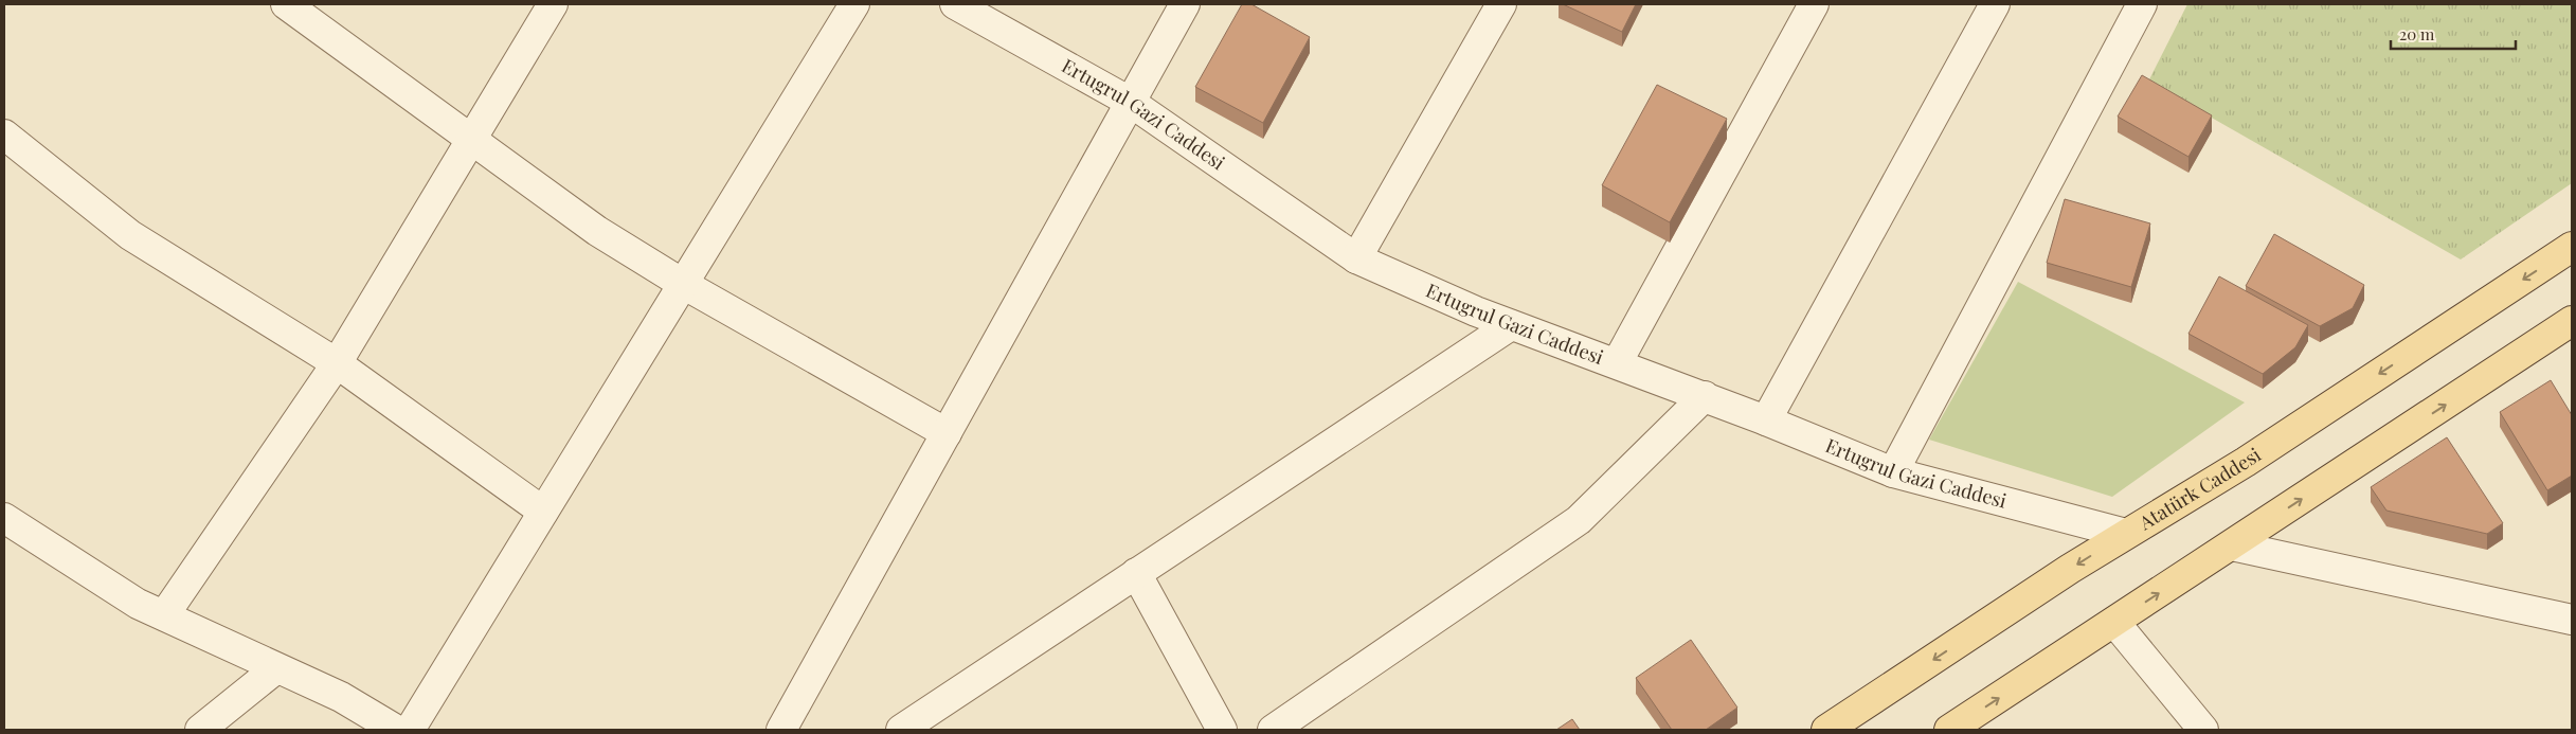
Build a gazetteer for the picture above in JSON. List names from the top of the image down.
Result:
{
  "streets": {
    "main road": ["Atatürk Caddesi"],
    "street": ["Ertugrul Gazi Caddesi"]
  },
  "crossings": [
    ["Ertugrul Gazi Caddesi", "Atatürk Caddesi"]
  ],
  "scale_bar": "20 m"
}
